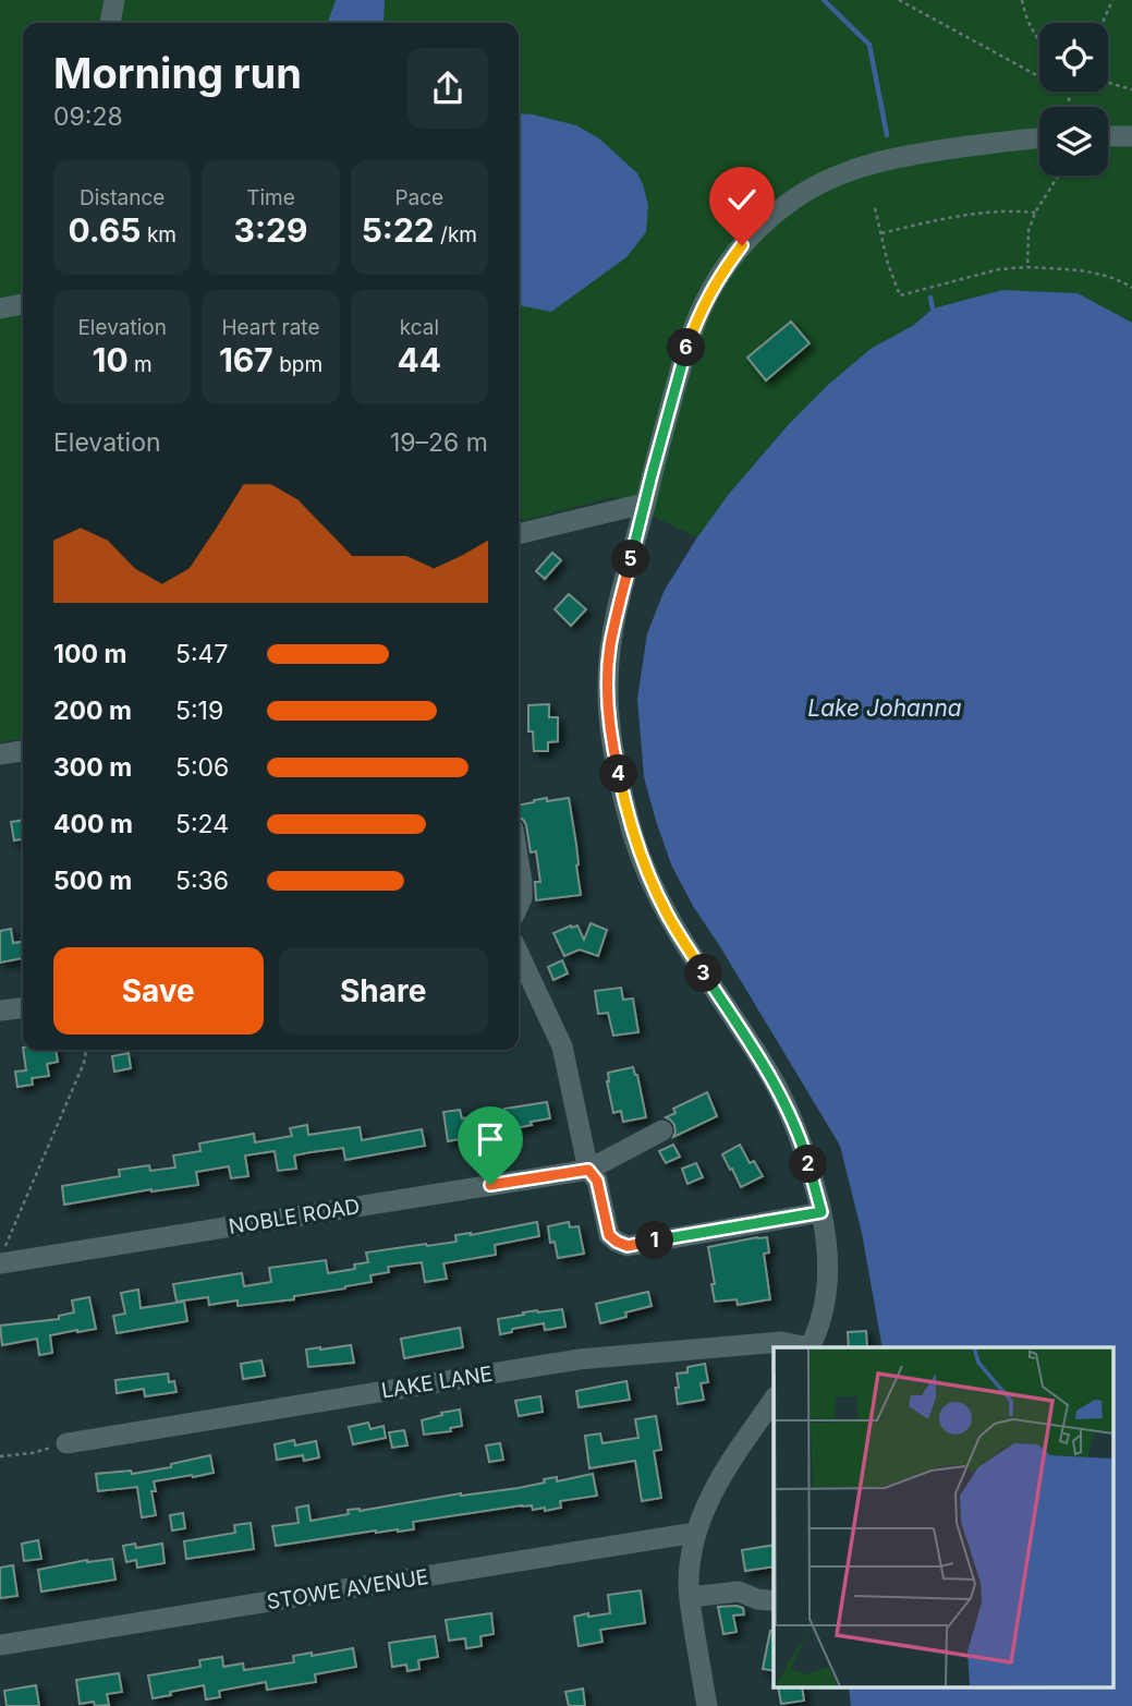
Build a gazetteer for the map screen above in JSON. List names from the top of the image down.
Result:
{
  "streets": {
    "street": ["NOBLE ROAD", "LAKE LANE", "STOWE AVENUE"]
  },
  "water": ["Lake Johanna"],
  "page": {
    "heading": ["Morning run", "09:28"],
    "stats": [
      ["Distance", "0.65 km"],
      ["Time", "3:29"],
      ["Pace", "5:22 /km"],
      ["Elevation", "10 m"],
      ["Heart rate", "167 bpm"],
      ["kcal", "44"]
    ],
    "pins": [
      "6",
      "5",
      "4",
      "3",
      "2",
      "1"
    ],
    "chart": ["Elevation", "19–26 m"],
    "list": [
      {
        "name": "100 m",
        "note": "5:47"
      },
      {
        "name": "200 m",
        "note": "5:19"
      },
      {
        "name": "300 m",
        "note": "5:06"
      },
      {
        "name": "400 m",
        "note": "5:24"
      },
      {
        "name": "500 m",
        "note": "5:36"
      }
    ],
    "buttons": ["Save", "Share"]
  }
}
